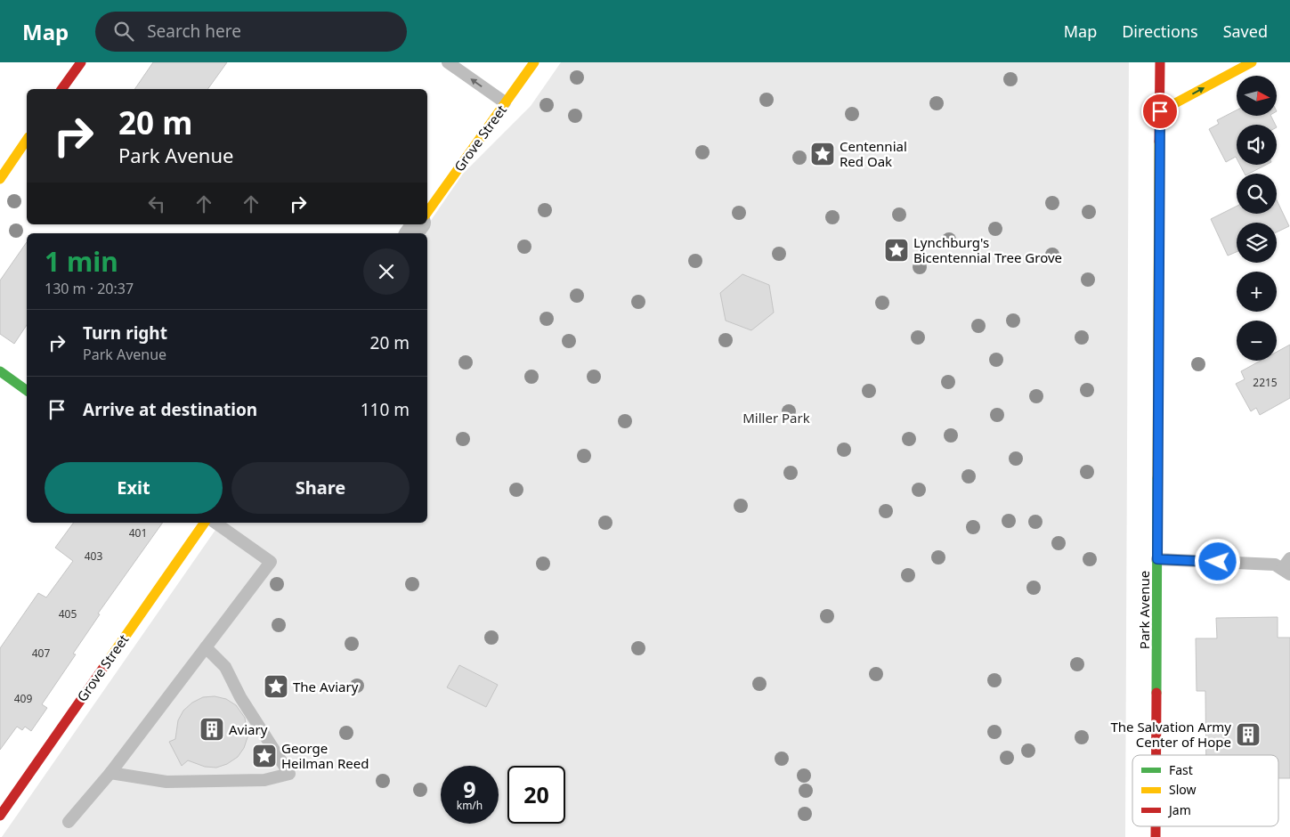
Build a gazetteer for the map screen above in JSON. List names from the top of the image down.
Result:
{
  "streets": {
    "street": ["Grove Street", "Park Avenue"]
  },
  "parks": ["Miller Park"],
  "places": {
    "place": [
      "Centennial Red Oak",
      "Lynchburg's Bicentennial Tree Grove",
      "The Aviary",
      "George Heilman Reed"
    ],
    "building": ["Aviary", "The Salvation Army Center of Hope"]
  },
  "house_numbers": [
    "2215",
    "401",
    "403",
    "405",
    "407",
    "409"
  ],
  "legend": ["Fast", "Slow", "Jam"],
  "north": "right",
  "page": {
    "header": "Map",
    "search": "Search here",
    "nav": ["Map", "Directions", "Saved"],
    "map_buttons": ["+", "−"],
    "turn": ["20 m", "Park Avenue"],
    "heading": ["1 min", "130 m · 20:37"],
    "list": [
      {
        "name": "Turn right",
        "note": "Park Avenue",
        "value": "20 m"
      },
      {
        "name": "Arrive at destination",
        "value": "110 m"
      }
    ],
    "buttons": ["Exit", "Share"],
    "speed": "9 km/h",
    "limit": "20"
  }
}
